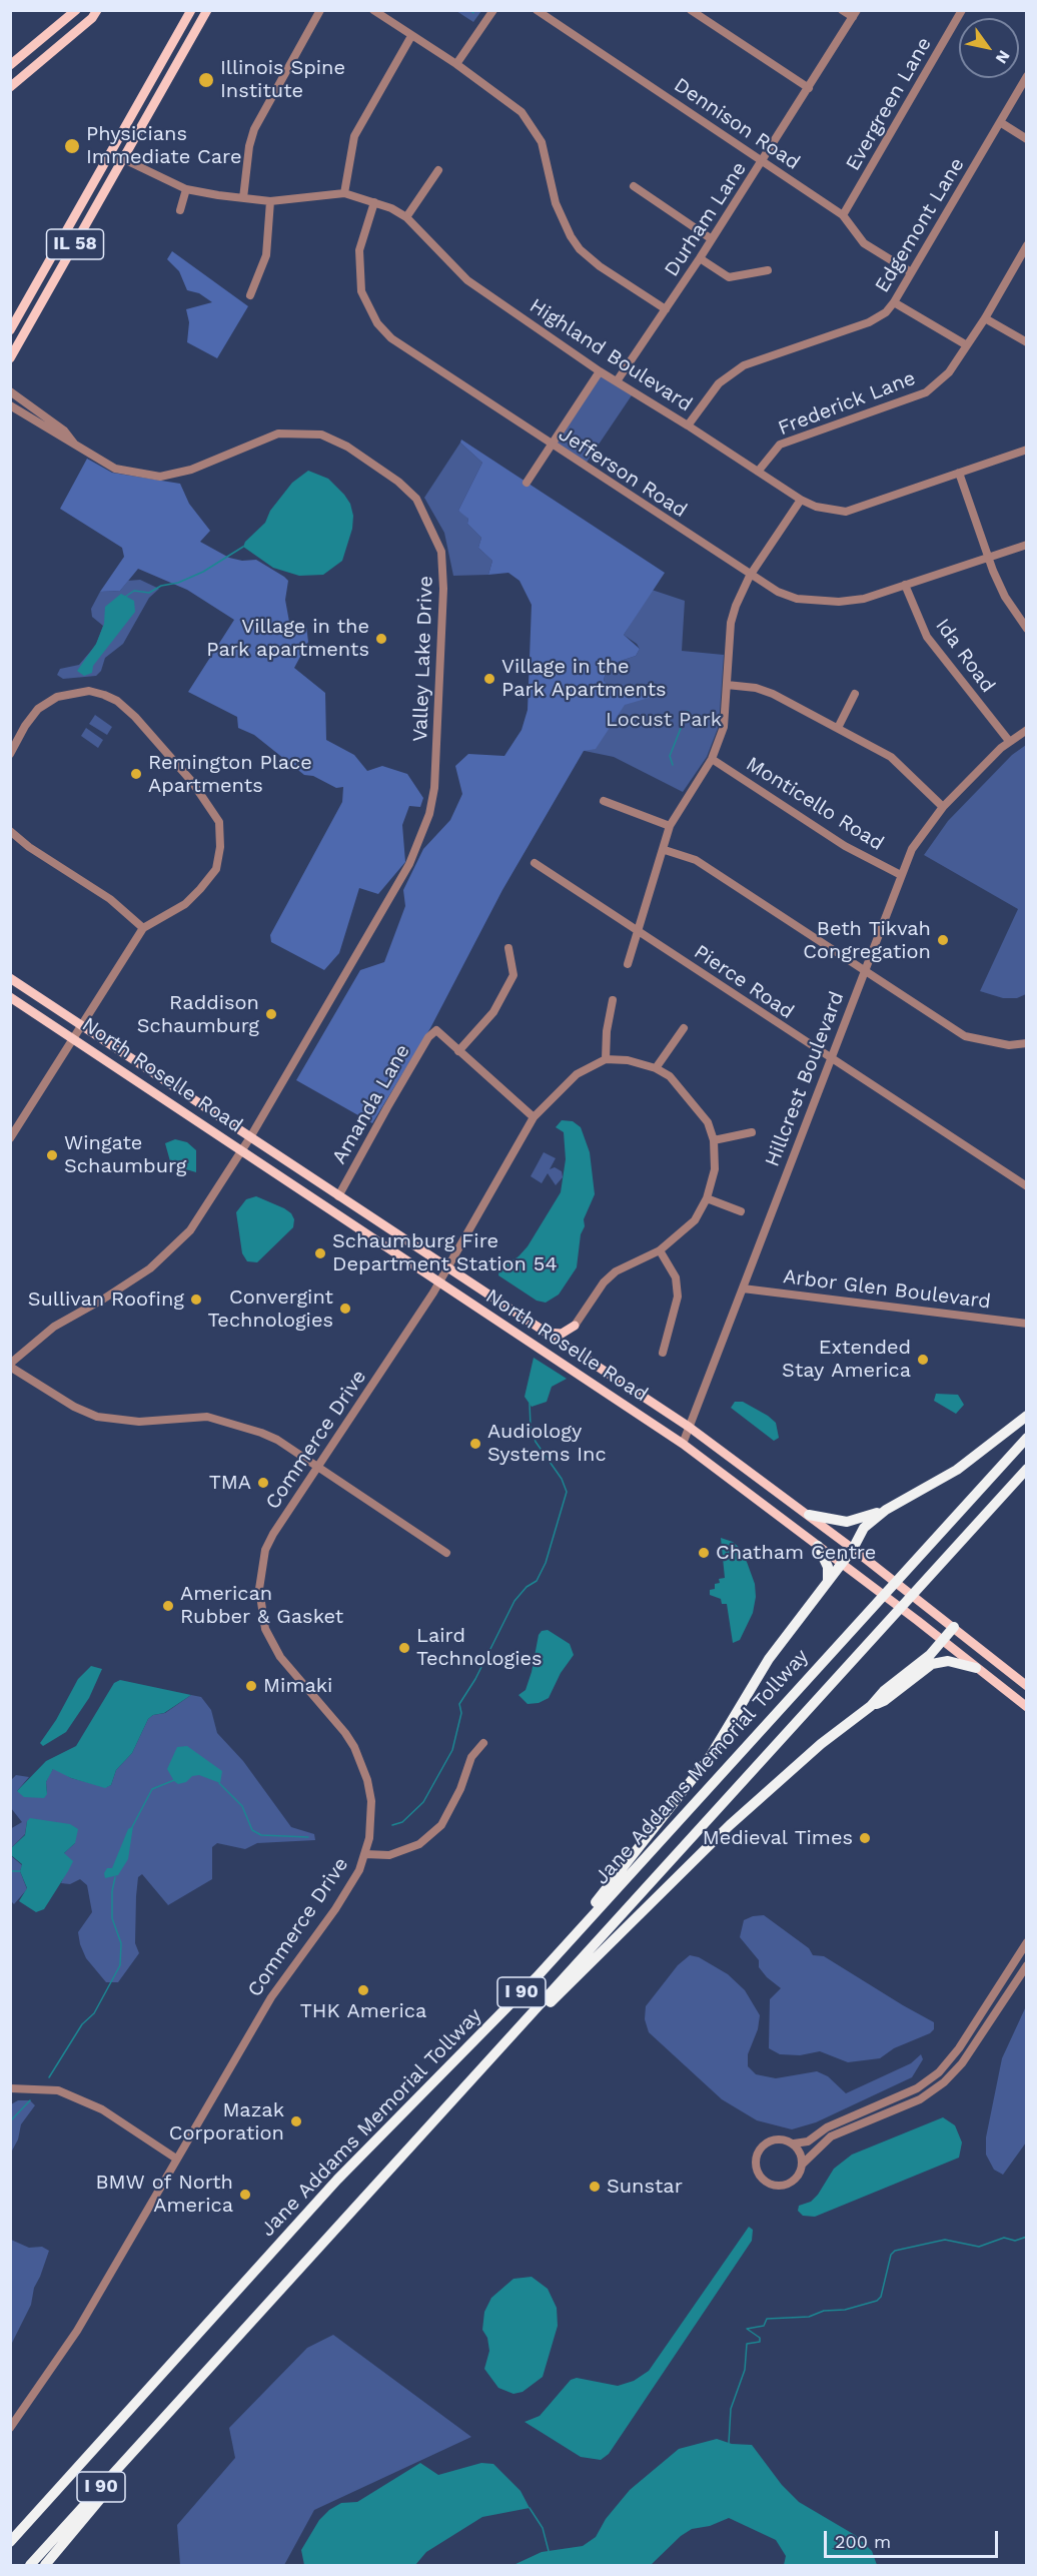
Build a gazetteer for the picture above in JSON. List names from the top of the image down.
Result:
{
  "streets": {
    "highway": ["Jane Addams Memorial Tollway", "I 90"],
    "main road": ["IL 58", "North Roselle Road"],
    "street": [
      "Evergreen Lane",
      "Dennison Road",
      "Durham Lane",
      "Edgemont Lane",
      "Highland Boulevard",
      "Frederick Lane",
      "Jefferson Road",
      "Ida Road",
      "Valley Lake Drive",
      "Monticello Road",
      "Pierce Road",
      "Hillcrest Boulevard",
      "Amanda Lane",
      "Arbor Glen Boulevard",
      "Commerce Drive"
    ]
  },
  "crossings": [
    ["Evergreen Lane", "Dennison Road"],
    ["Dennison Road", "Durham Lane"],
    ["Dennison Road", "Edgemont Lane"],
    ["Durham Lane", "Highland Boulevard"],
    ["Edgemont Lane", "Highland Boulevard"],
    ["IL 58", "Highland Boulevard"],
    ["Highland Boulevard", "Frederick Lane"],
    ["Highland Boulevard", "Jefferson Road"],
    ["Jefferson Road", "Ida Road"],
    ["Ida Road", "Hillcrest Boulevard"],
    ["Valley Lake Drive", "North Roselle Road"],
    ["Monticello Road", "Hillcrest Boulevard"],
    ["Pierce Road", "Hillcrest Boulevard"],
    ["North Roselle Road", "Hillcrest Boulevard"],
    ["North Roselle Road", "Amanda Lane"],
    ["North Roselle Road", "Commerce Drive"],
    ["Hillcrest Boulevard", "Arbor Glen Boulevard"]
  ],
  "parks": ["Locust Park"],
  "places": [
    "Illinois Spine Institute",
    "Physicians Immediate Care",
    "Village in the Park apartments",
    "Village in the Park Apartments",
    "Remington Place Apartments",
    "Beth Tikvah Congregation",
    "Raddison Schaumburg",
    "Wingate Schaumburg",
    "Schaumburg Fire Department Station 54",
    "Sullivan Roofing",
    "Convergint Technologies",
    "Extended Stay America",
    "Audiology Systems Inc",
    "TMA",
    "Chatham Centre",
    "American Rubber & Gasket",
    "Laird Technologies",
    "Mimaki",
    "Medieval Times",
    "THK America",
    "Mazak Corporation",
    "Sunstar",
    "BMW of North America"
  ],
  "scale_bar": "200 m",
  "north": "bottom right"
}
